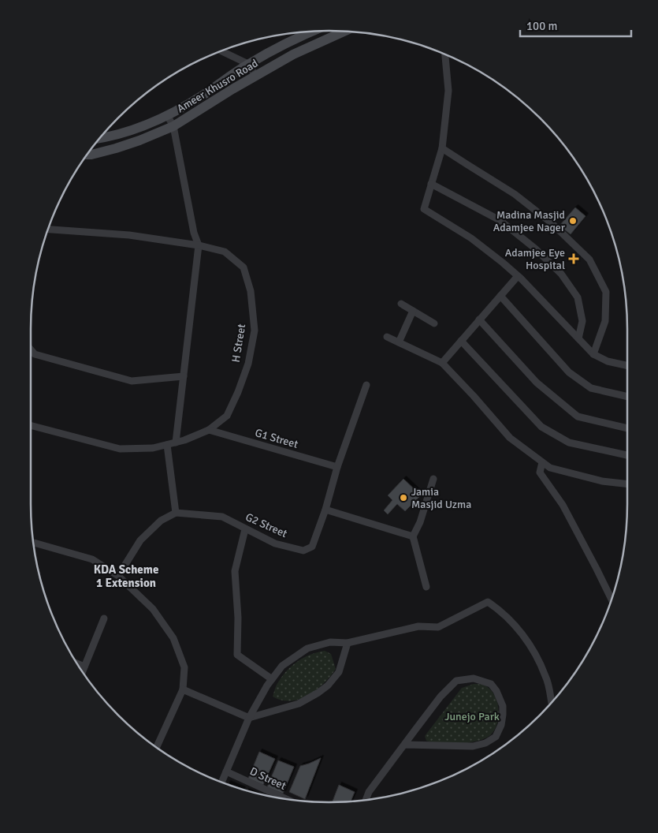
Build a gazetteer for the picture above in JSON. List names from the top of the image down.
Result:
{
  "streets": {
    "main road": ["Ameer Khusro Road"],
    "street": [
      "H Street",
      "G1 Street",
      "G2 Street",
      "D Street"
    ]
  },
  "crossings": [
    ["H Street", "G1 Street"],
    ["G1 Street", "G2 Street"]
  ],
  "districts": ["KDA Scheme 1 Extension"],
  "parks": ["Junejo Park"],
  "places": {
    "other": ["Madina Masjid Adamjee Nager", "Jamia Masjid Uzma"],
    "health": ["Adamjee Eye Hospital"]
  },
  "scale_bar": "100 m"
}
